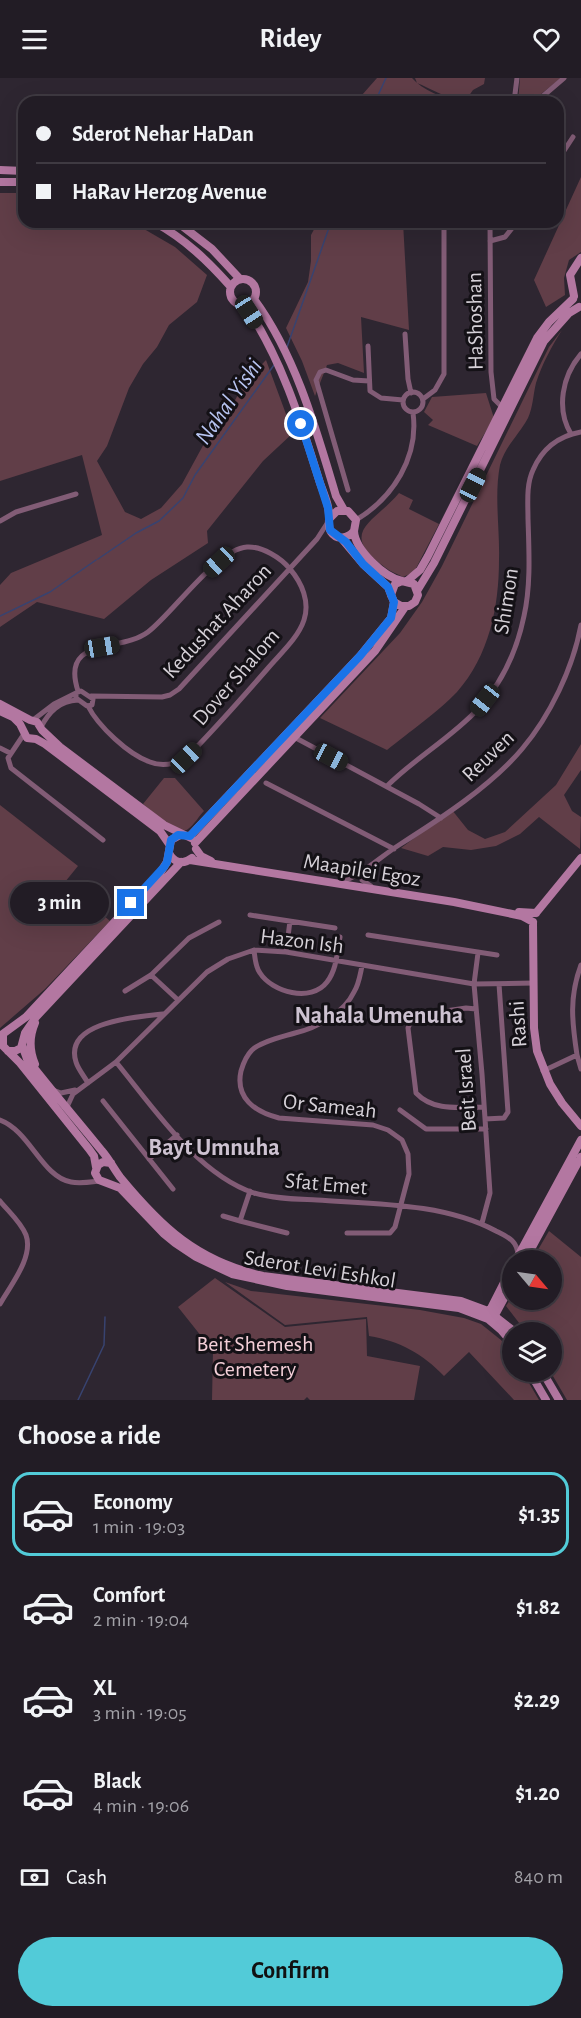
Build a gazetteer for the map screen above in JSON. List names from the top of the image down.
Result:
{
  "streets": {
    "main road": ["Maapilei Egoz", "Rashi", "Sderot Levi Eshkol"],
    "street": [
      "HaShoshan",
      "Shimon",
      "Kedushat Aharon",
      "Dover Shalom",
      "Reuven",
      "Hazon Ish",
      "Beit Israel",
      "Or Sameah",
      "Sfat Emet"
    ]
  },
  "crossings": [
    ["Kedushat Aharon", "Dover Shalom"],
    ["Reuven", "Maapilei Egoz"],
    ["Maapilei Egoz", "Rashi"],
    ["Hazon Ish", "Rashi"],
    ["Hazon Ish", "Beit Israel"],
    ["Hazon Ish", "Or Sameah"],
    ["Hazon Ish", "Sfat Emet"],
    ["Hazon Ish", "Sderot Levi Eshkol"],
    ["Beit Israel", "Sfat Emet"],
    ["Or Sameah", "Sfat Emet"]
  ],
  "districts": ["Nahala Umenuha", "Bayt Umnuha"],
  "water": ["Nahal Yishi"],
  "parks": ["Beit Shemesh Cemetery"],
  "north": "bottom right",
  "page": {
    "header": "Ridey",
    "banner": ["Sderot Nehar HaDan", "HaRav Herzog Avenue"],
    "bubble": "3 min",
    "heading": "Choose a ride",
    "list": [
      {
        "name": "Economy",
        "note": "1 min · 19:03",
        "value": "$1.35"
      },
      {
        "name": "Comfort",
        "note": "2 min · 19:04",
        "value": "$1.82"
      },
      {
        "name": "XL",
        "note": "3 min · 19:05",
        "value": "$2.29"
      },
      {
        "name": "Black",
        "note": "4 min · 19:06",
        "value": "$1.20"
      }
    ],
    "pay": ["Cash", "840 m"],
    "buttons": "Confirm"
  }
}
